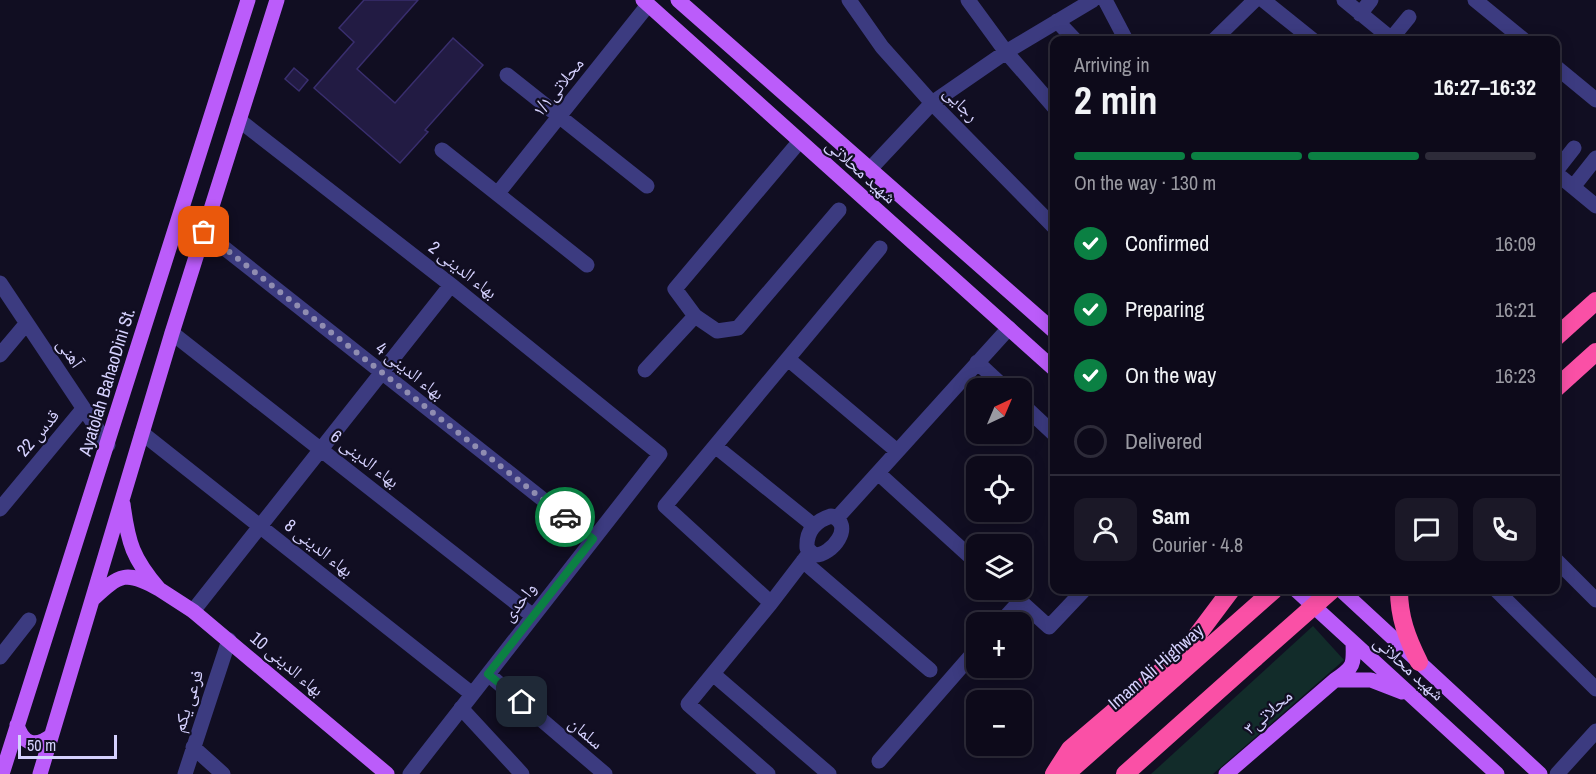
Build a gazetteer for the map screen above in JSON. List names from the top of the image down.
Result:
{
  "streets": {
    "highway": ["Imam Ali Highway"],
    "main road": [
      "شهید محلاتی",
      "Ayatolah BahaoDini St.",
      "بهاء الدینی 10",
      "محلاتی۳"
    ],
    "street": [
      "محلاتی۱/۱",
      "رجایی",
      "بهاء الدینی 2",
      "آهنی",
      "بهاء الدینی 4",
      "قدس 22",
      "بهاء الدینی 6",
      "بهاء الدینی 8",
      "واحدی",
      "فرعی یکم",
      "سلمان"
    ]
  },
  "crossings": [
    ["محلاتی۱/۱", "شهید محلاتی"],
    ["شهید محلاتی", "محلاتی۳"],
    ["بهاء الدینی 2", "واحدی"],
    ["آهنی", "Ayatolah BahaoDini St."],
    ["آهنی", "قدس 22"],
    ["بهاء الدینی 4", "واحدی"],
    ["بهاء الدینی 6", "واحدی"],
    ["بهاء الدینی 8", "واحدی"],
    ["واحدی", "سلمان"],
    ["بهاء الدینی 10", "فرعی یکم"]
  ],
  "scale_bar": "50 m",
  "north": "top right",
  "page": {
    "heading": ["2 min", "Arriving in", "16:27–16:32"],
    "panel": ["Sam", "Courier · 4.8"],
    "bar": "On the way · 130 m",
    "list": [
      ["Confirmed", "16:09"],
      ["Preparing", "16:21"],
      ["On the way", "16:23"],
      "Delivered"
    ],
    "map_buttons": ["+", "−"],
    "scale": "50 m"
  }
}
